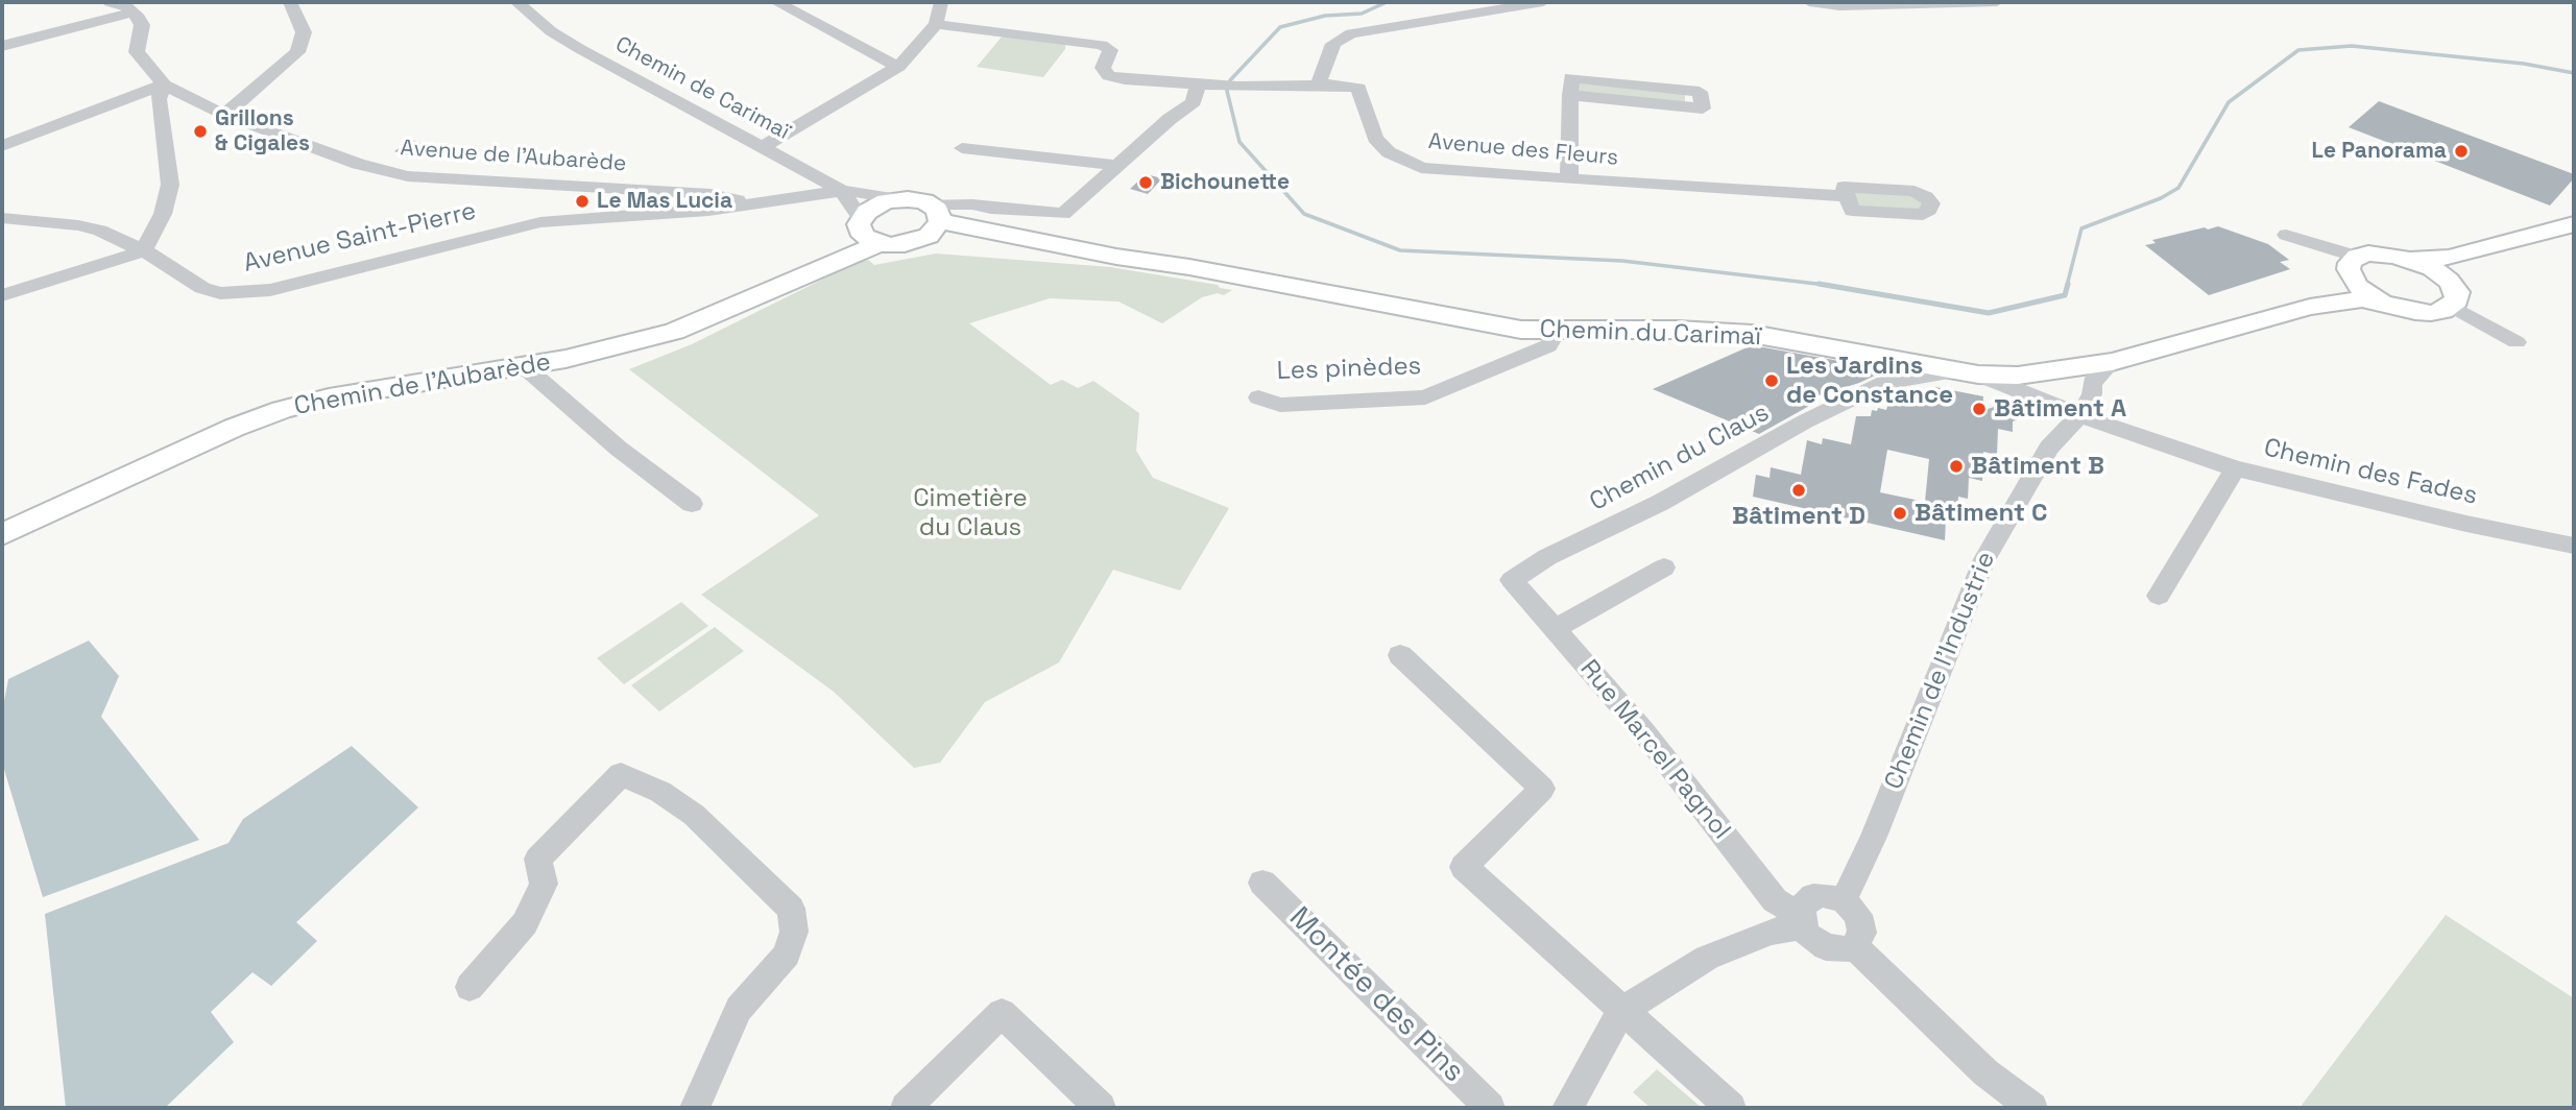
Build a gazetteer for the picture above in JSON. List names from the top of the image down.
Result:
{
  "streets": {
    "main road": ["Chemin du Carimaï", "Chemin de l'Aubarède"],
    "street": [
      "Chemin de Carimaï",
      "Avenue des Fleurs",
      "Avenue de l'Aubarède",
      "Avenue Saint-Pierre",
      "Les pinèdes",
      "Chemin du Claus",
      "Chemin des Fades",
      "Chemin de l'Industrie",
      "Rue Marcel Pagnol",
      "Montée des Pins"
    ]
  },
  "crossings": [
    ["Chemin de Carimaï", "Avenue Saint-Pierre"],
    ["Chemin de Carimaï", "Chemin du Carimaï"],
    ["Chemin de Carimaï", "Chemin de l'Aubarède"],
    ["Avenue de l'Aubarède", "Avenue Saint-Pierre"],
    ["Chemin du Carimaï", "Les pinèdes"],
    ["Chemin du Carimaï", "Chemin de l'Aubarède"],
    ["Chemin du Carimaï", "Chemin du Claus"],
    ["Chemin du Claus", "Rue Marcel Pagnol"],
    ["Chemin de l'Industrie", "Rue Marcel Pagnol"]
  ],
  "parks": ["Cimetière du Claus"],
  "places": [
    "Grillons & Cigales",
    "Le Panorama",
    "Bichounette",
    "Le Mas Lucia",
    "Les Jardins de Constance",
    "Bâtiment A",
    "Bâtiment B",
    "Bâtiment D",
    "Bâtiment C"
  ]
}
